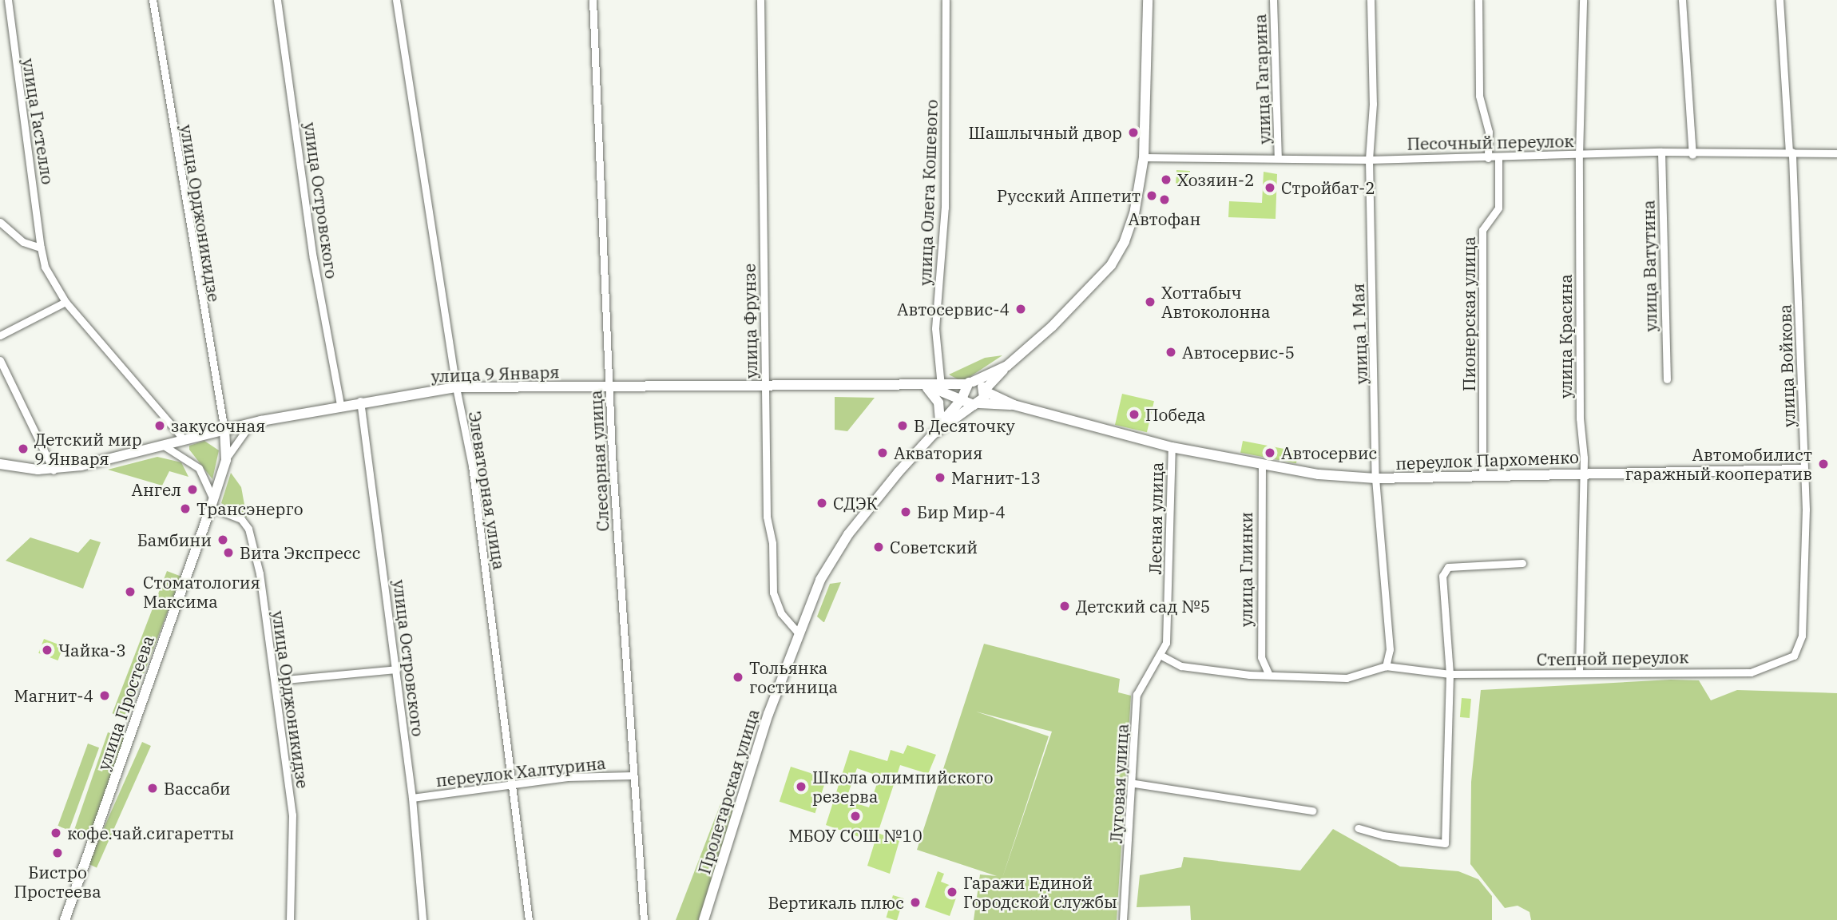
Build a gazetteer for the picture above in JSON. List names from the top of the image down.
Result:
{
  "streets": {
    "main road": [
      "улица 9 Января",
      "переулок Пархоменко",
      "улица Простеева",
      "Пролетарская улица"
    ],
    "street": [
      "улица Гагарина",
      "улица Гастелло",
      "Песочный переулок",
      "улица Олега Кошевого",
      "улица Островского",
      "улица Орджоникидзе",
      "улица Ватутина",
      "Пионерская улица",
      "улица Фрунзе",
      "улица 1 Мая",
      "улица Красина",
      "улица Войкова",
      "Слесарная улица",
      "Элеваторная улица",
      "Лесная улица",
      "улица Глинки",
      "Степной переулок",
      "переулок Халтурина",
      "Луговая улица"
    ]
  },
  "crossings": [
    ["улица Гагарина", "Песочный переулок"],
    ["улица Гастелло", "улица 9 Января"],
    ["Песочный переулок", "улица Ватутина"],
    ["Песочный переулок", "Пионерская улица"],
    ["Песочный переулок", "улица 1 Мая"],
    ["Песочный переулок", "улица Красина"],
    ["Песочный переулок", "улица Войкова"],
    ["улица Олега Кошевого", "улица 9 Января"],
    ["улица Островского", "улица 9 Января"],
    ["улица Островского", "переулок Халтурина"],
    ["улица Орджоникидзе", "улица 9 Января"],
    ["улица Орджоникидзе", "улица Простеева"],
    ["Пионерская улица", "переулок Пархоменко"],
    ["улица Фрунзе", "улица 9 Января"],
    ["улица Фрунзе", "Пролетарская улица"],
    ["улица 1 Мая", "переулок Пархоменко"],
    ["улица 1 Мая", "Степной переулок"],
    ["улица Красина", "переулок Пархоменко"],
    ["улица Красина", "Степной переулок"],
    ["улица Войкова", "переулок Пархоменко"],
    ["улица Войкова", "Степной переулок"],
    ["улица 9 Января", "переулок Пархоменко"],
    ["улица 9 Января", "Слесарная улица"],
    ["улица 9 Января", "Элеваторная улица"],
    ["улица 9 Января", "улица Простеева"],
    ["переулок Пархоменко", "Лесная улица"],
    ["переулок Пархоменко", "улица Глинки"],
    ["Слесарная улица", "переулок Халтурина"],
    ["Элеваторная улица", "переулок Халтурина"],
    ["Лесная улица", "Степной переулок"],
    ["Лесная улица", "Луговая улица"],
    ["улица Глинки", "Степной переулок"],
    ["Степной переулок", "Луговая улица"]
  ],
  "places": [
    "Шашлычный двор",
    "Хозяин-2",
    "Стройбат-2",
    "Русский Аппетит",
    "Автофан",
    "Хоттабыч Автоколонна",
    "Автосервис-4",
    "Автосервис-5",
    "Победа",
    "закусочная",
    "В Десяточку",
    "Детский мир 9 Января",
    "Акватория",
    "Автосервис",
    "Автомобилист гаражный кооператив",
    "Магнит-13",
    "Ангел",
    "СДЭК",
    "Трансэнерго",
    "Бир Мир-4",
    "Бамбини",
    "Советский",
    "Вита Экспресс",
    "Стоматология Максима",
    "Детский сад №5",
    "Чайка-3",
    "Тольянка гостиница",
    "Магнит-4",
    "Школа олимпийского резерва",
    "Вассаби",
    "МБОУ СОШ №10",
    "кофе.чай.сигаретты",
    "Бистро Простеева",
    "Гаражи Единой Городской службы",
    "Вертикаль плюс"
  ]
}
